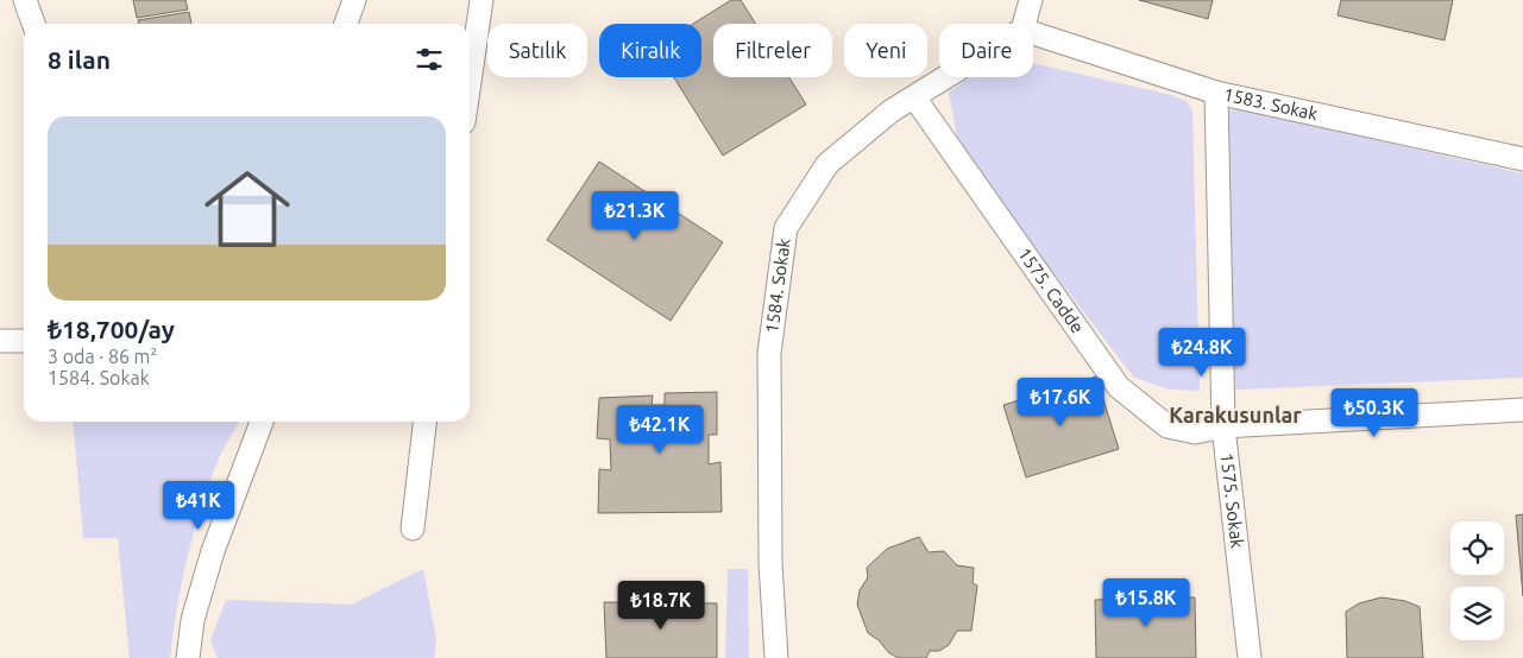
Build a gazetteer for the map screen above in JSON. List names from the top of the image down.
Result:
{
  "streets": {
    "street": [
      "1583. Sokak",
      "1584. Sokak",
      "1575. Cadde",
      "1575. Sokak"
    ]
  },
  "crossings": [
    ["1583. Sokak", "1575. Sokak"],
    ["1584. Sokak", "1575. Cadde"],
    ["1575. Cadde", "1575. Sokak"]
  ],
  "districts": ["Karakusunlar"],
  "page": {
    "chip": [
      "Satılık",
      "Kiralık",
      "Filtreler",
      "Yeni",
      "Daire"
    ],
    "heading": "8 ilan",
    "list": [
      {
        "name": "₺18,700/ay",
        "note": "3 oda · 86 m² · 1584. Sokak"
      }
    ],
    "price": [
      "₺21.3K",
      "₺24.8K",
      "₺17.6K",
      "₺50.3K",
      "₺42.1K",
      "₺41K",
      "₺15.8K",
      "₺18.7K"
    ]
  }
}
